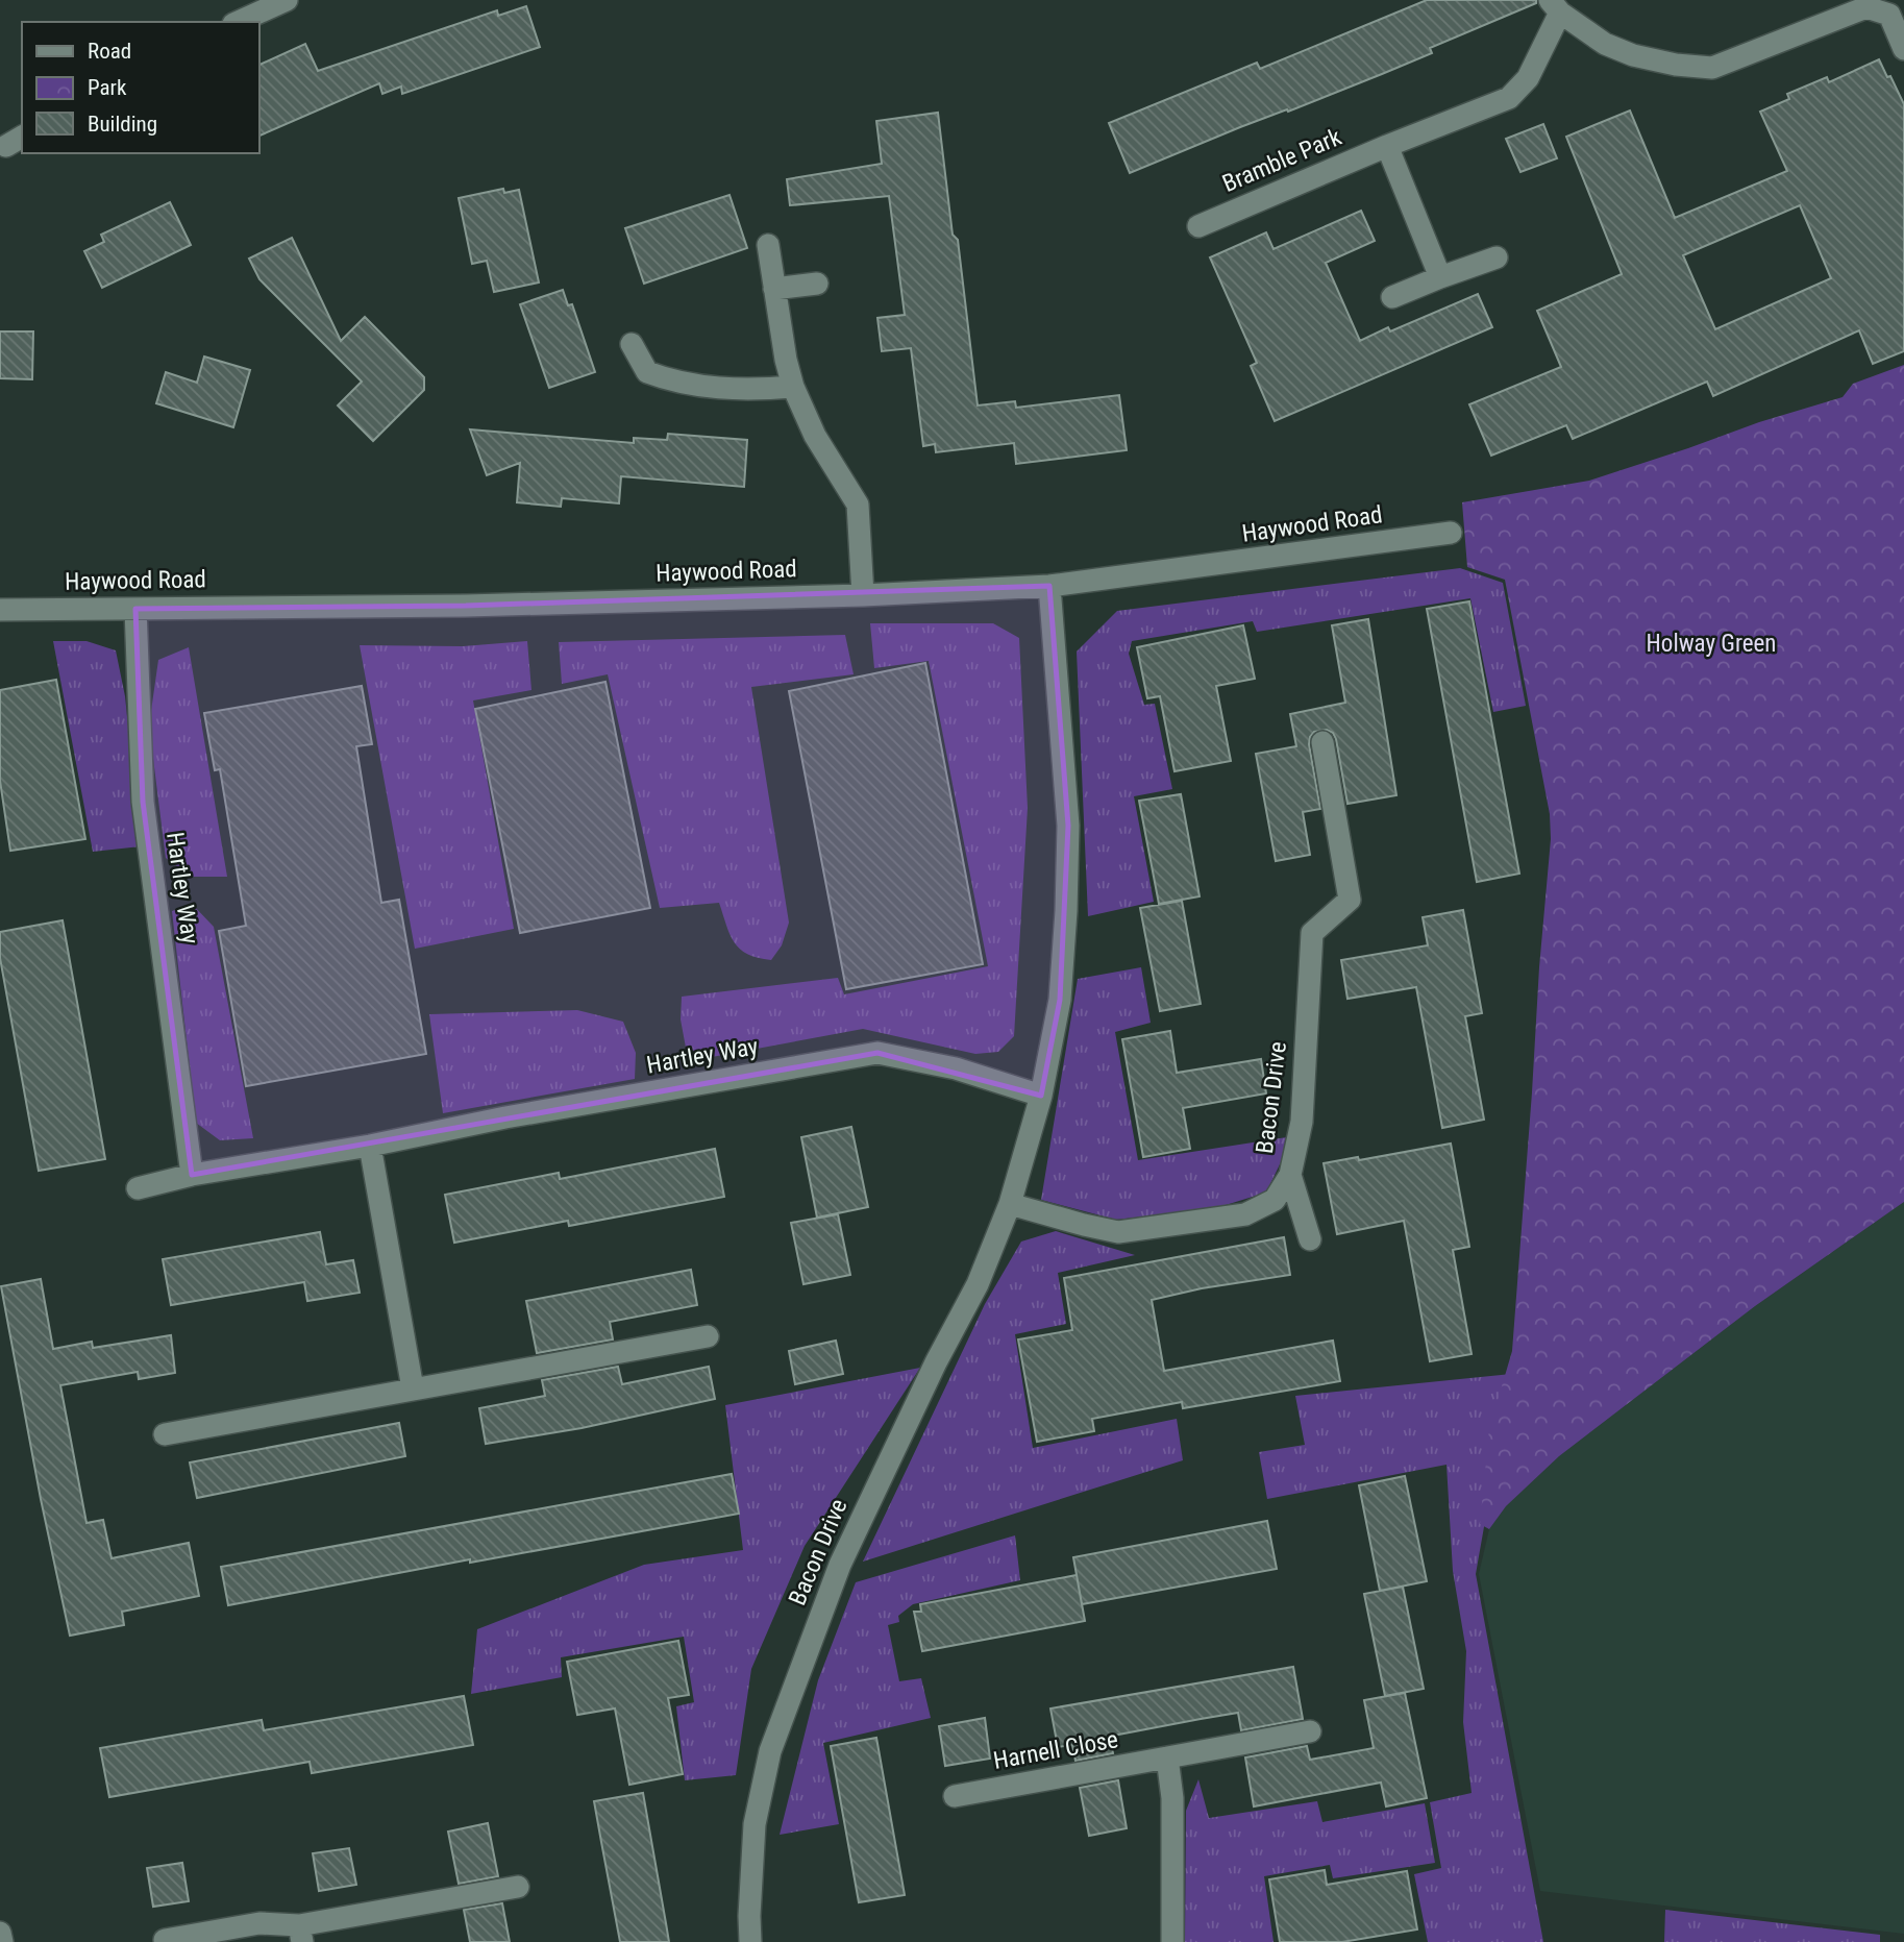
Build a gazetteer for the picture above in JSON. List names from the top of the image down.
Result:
{
  "streets": {
    "street": [
      "Bramble Park",
      "Haywood Road",
      "Hartley Way",
      "Bacon Drive",
      "Harnell Close"
    ]
  },
  "crossings": [
    ["Haywood Road", "Hartley Way"],
    ["Haywood Road", "Bacon Drive"],
    ["Hartley Way", "Bacon Drive"]
  ],
  "parks": ["Holway Green"],
  "legend": ["Road", "Park", "Building"]
}
